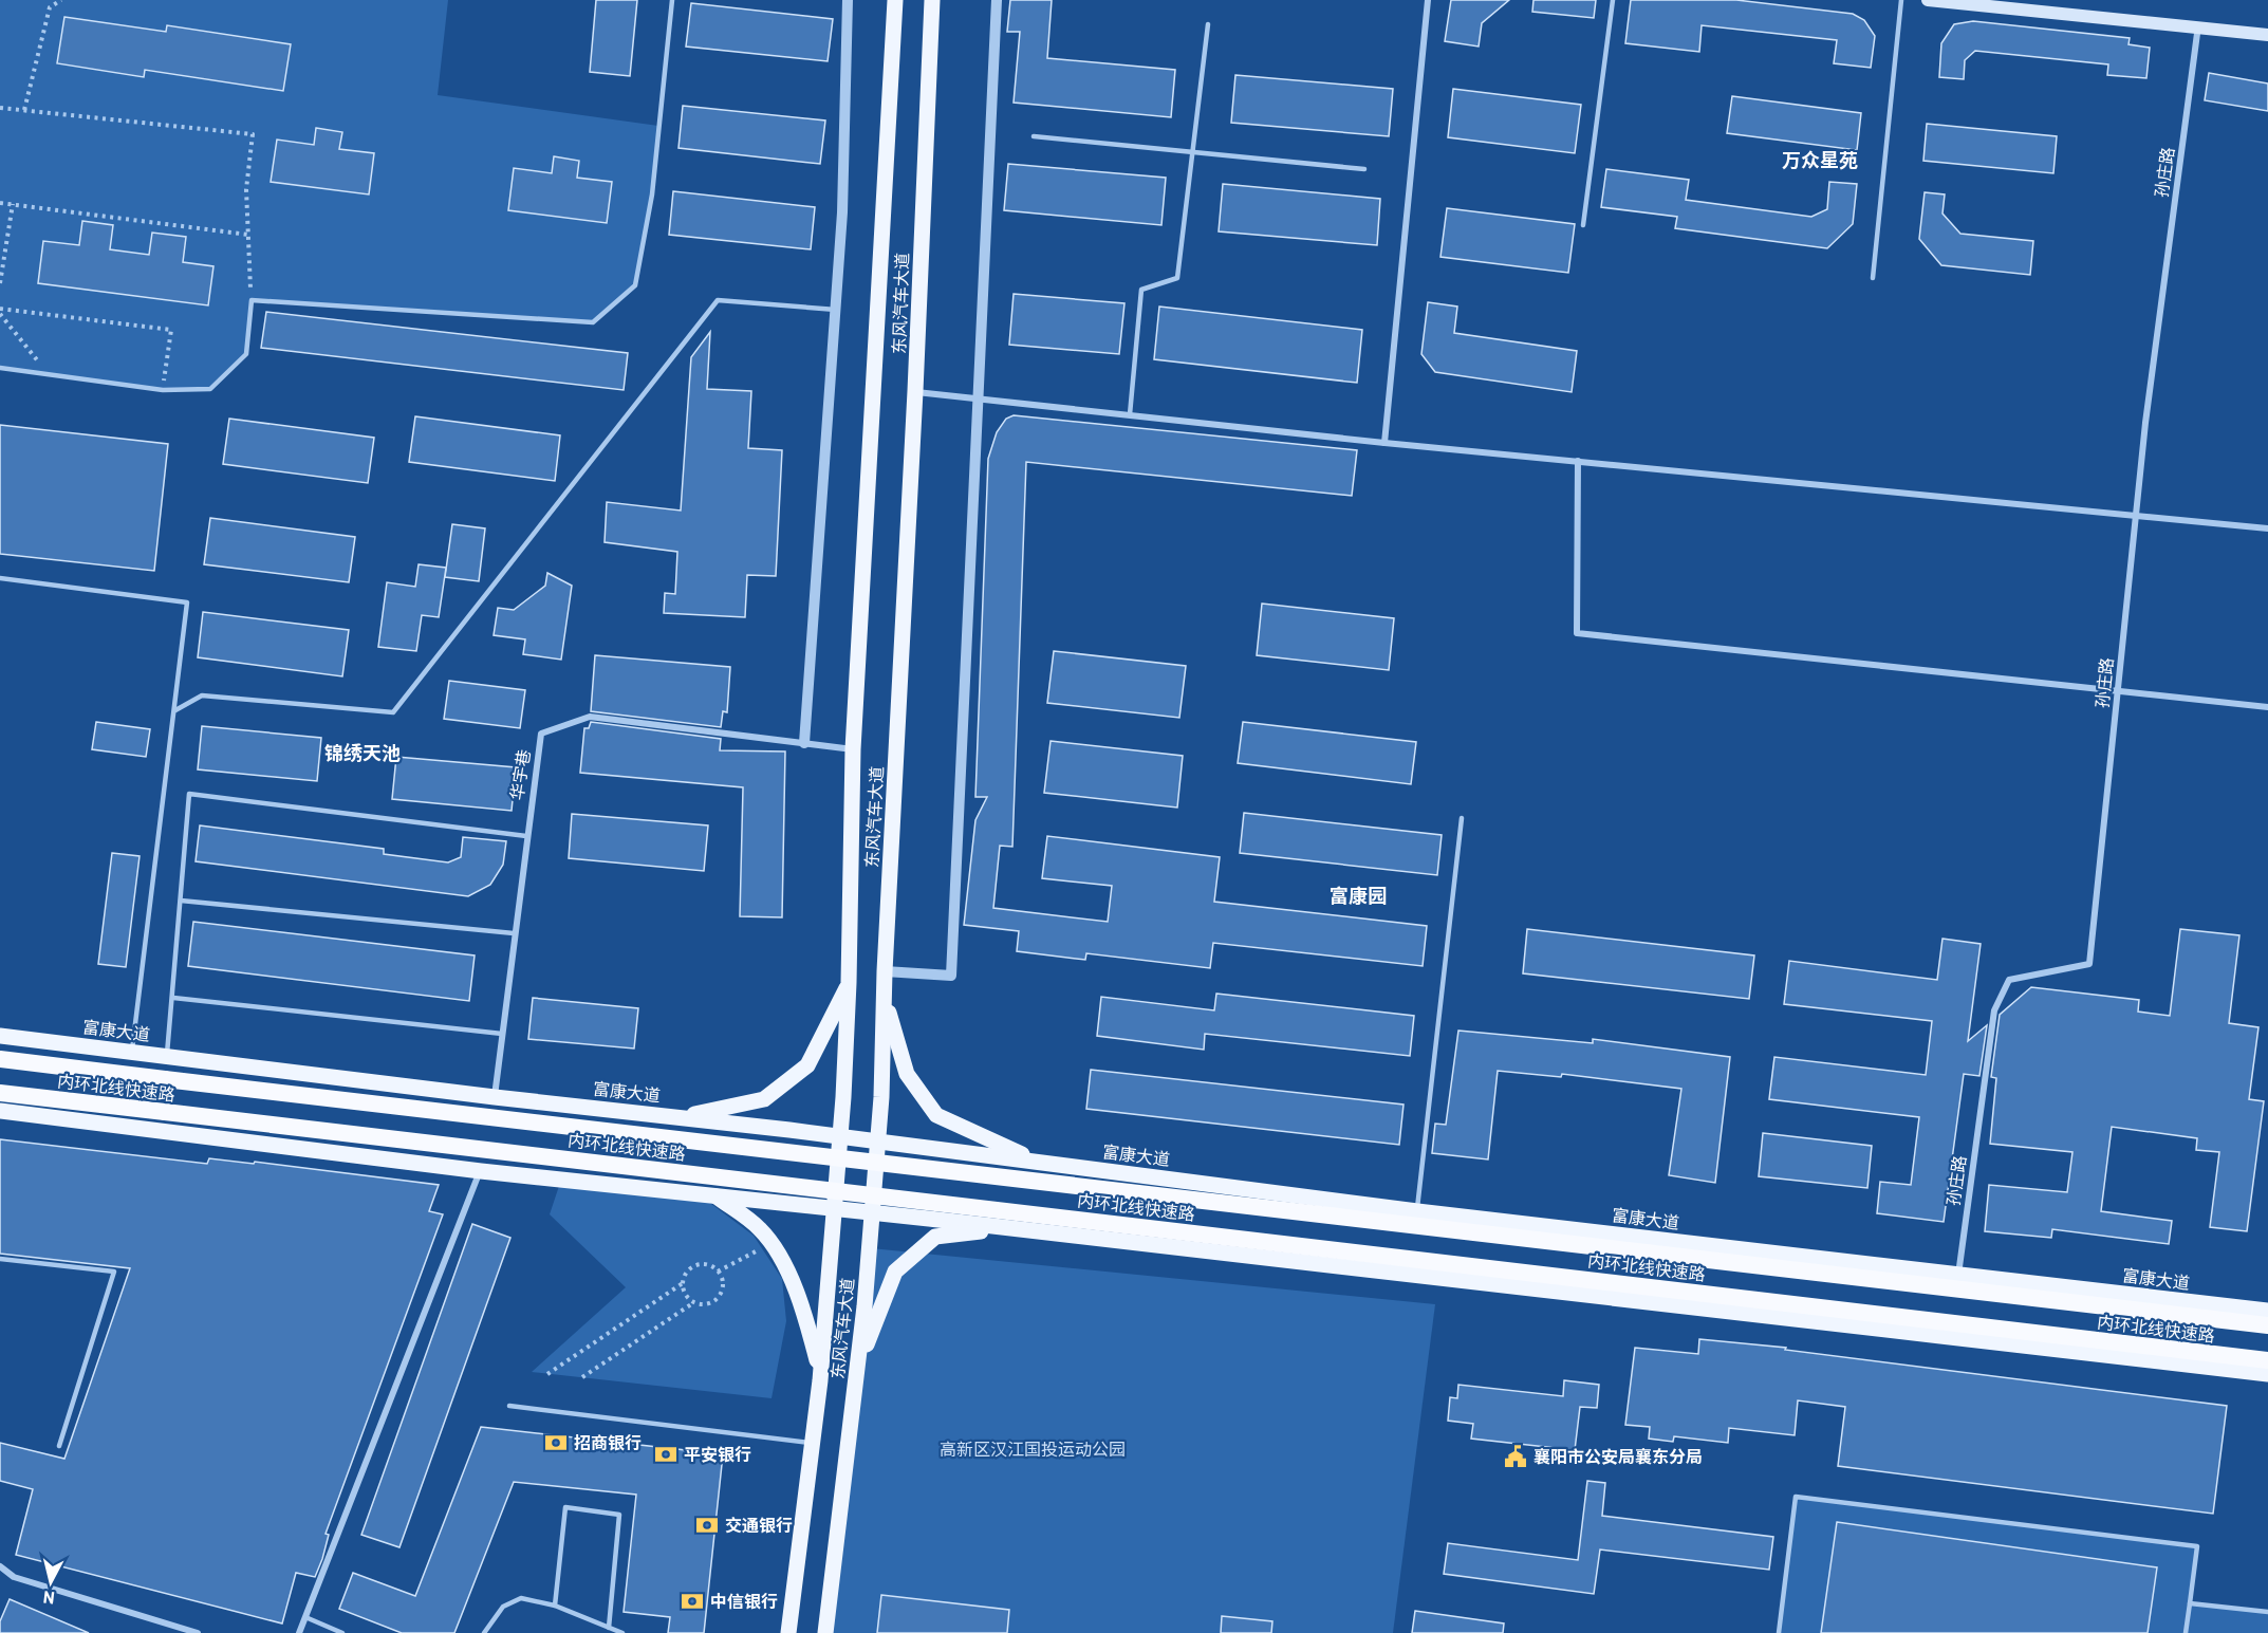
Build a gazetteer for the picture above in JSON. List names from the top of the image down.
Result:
{
  "streets": {
    "highway": ["内环北线快速路"],
    "main road": ["东风汽车大道", "富康大道"],
    "street": ["孙庄路", "华宇巷"]
  },
  "crossings": [
    ["孙庄路", "富康大道"],
    ["东风汽车大道", "华宇巷"],
    ["东风汽车大道", "富康大道"],
    ["华宇巷", "富康大道"]
  ],
  "districts": ["万众星苑", "锦绣天池", "富康园"],
  "parks": ["高新区汉江国投运动公园"],
  "places": {
    "bank": [
      "招商银行",
      "平安银行",
      "交通银行",
      "中信银行"
    ],
    "public building": ["襄阳市公安局襄东分局"]
  },
  "north": "bottom"
}
